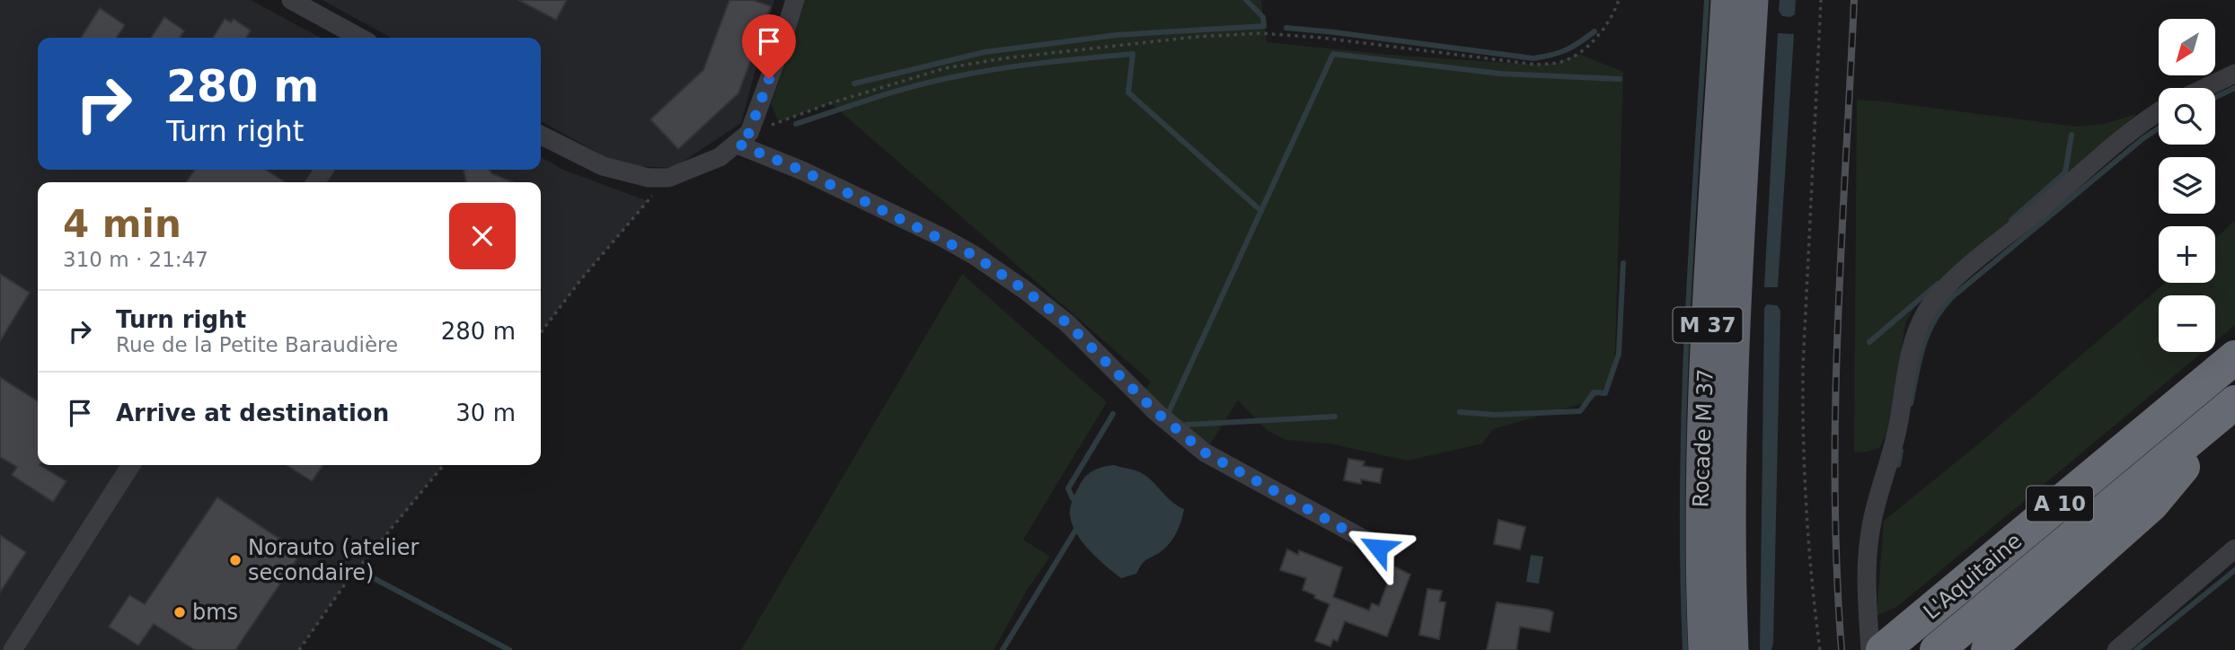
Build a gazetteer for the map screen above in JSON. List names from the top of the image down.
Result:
{
  "streets": {
    "highway": [
      "M 37",
      "Rocade M 37",
      "A 10",
      "L'Aquitaine"
    ]
  },
  "places": ["Norauto (atelier secondaire)", "bms"],
  "north": "bottom left",
  "page": {
    "map_buttons": ["+", "−"],
    "turn": ["280 m", "Turn right"],
    "heading": ["4 min", "310 m · 21:47"],
    "list": [
      {
        "name": "Turn right",
        "note": "Rue de la Petite Baraudière",
        "value": "280 m"
      },
      {
        "name": "Arrive at destination",
        "value": "30 m"
      }
    ]
  }
}
